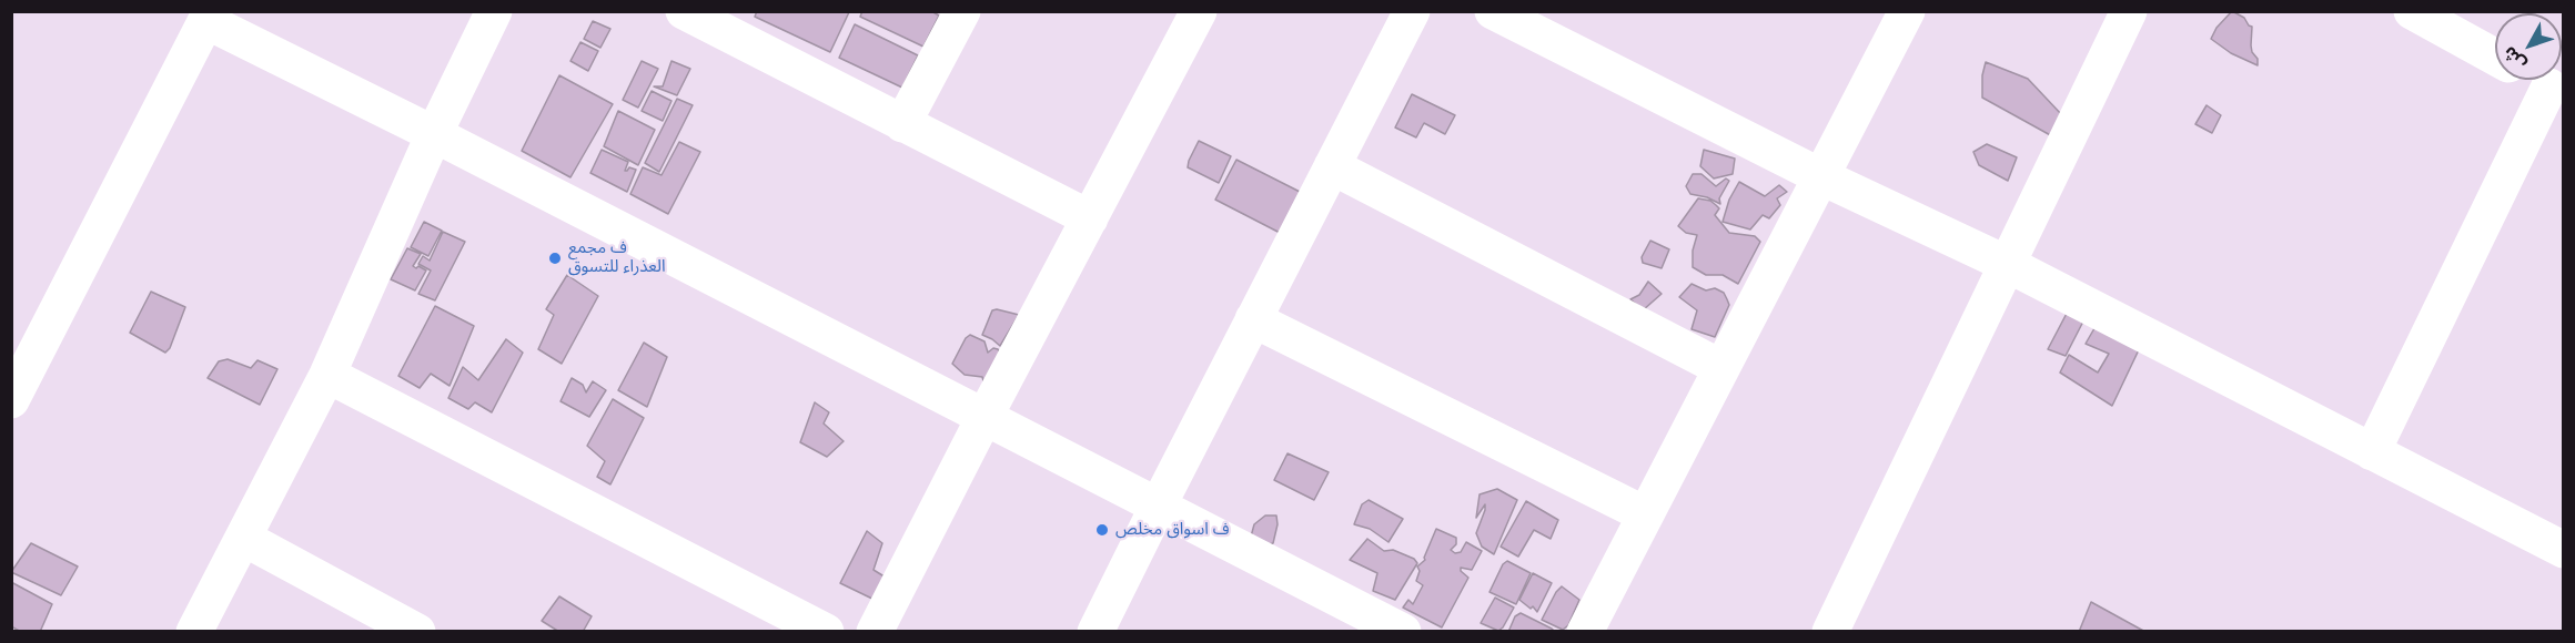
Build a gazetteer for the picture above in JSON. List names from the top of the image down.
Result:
{
  "places": ["ف مجمع العذراء للتسوق", "ف اسواق مخلص"],
  "north": "bottom left"
}
